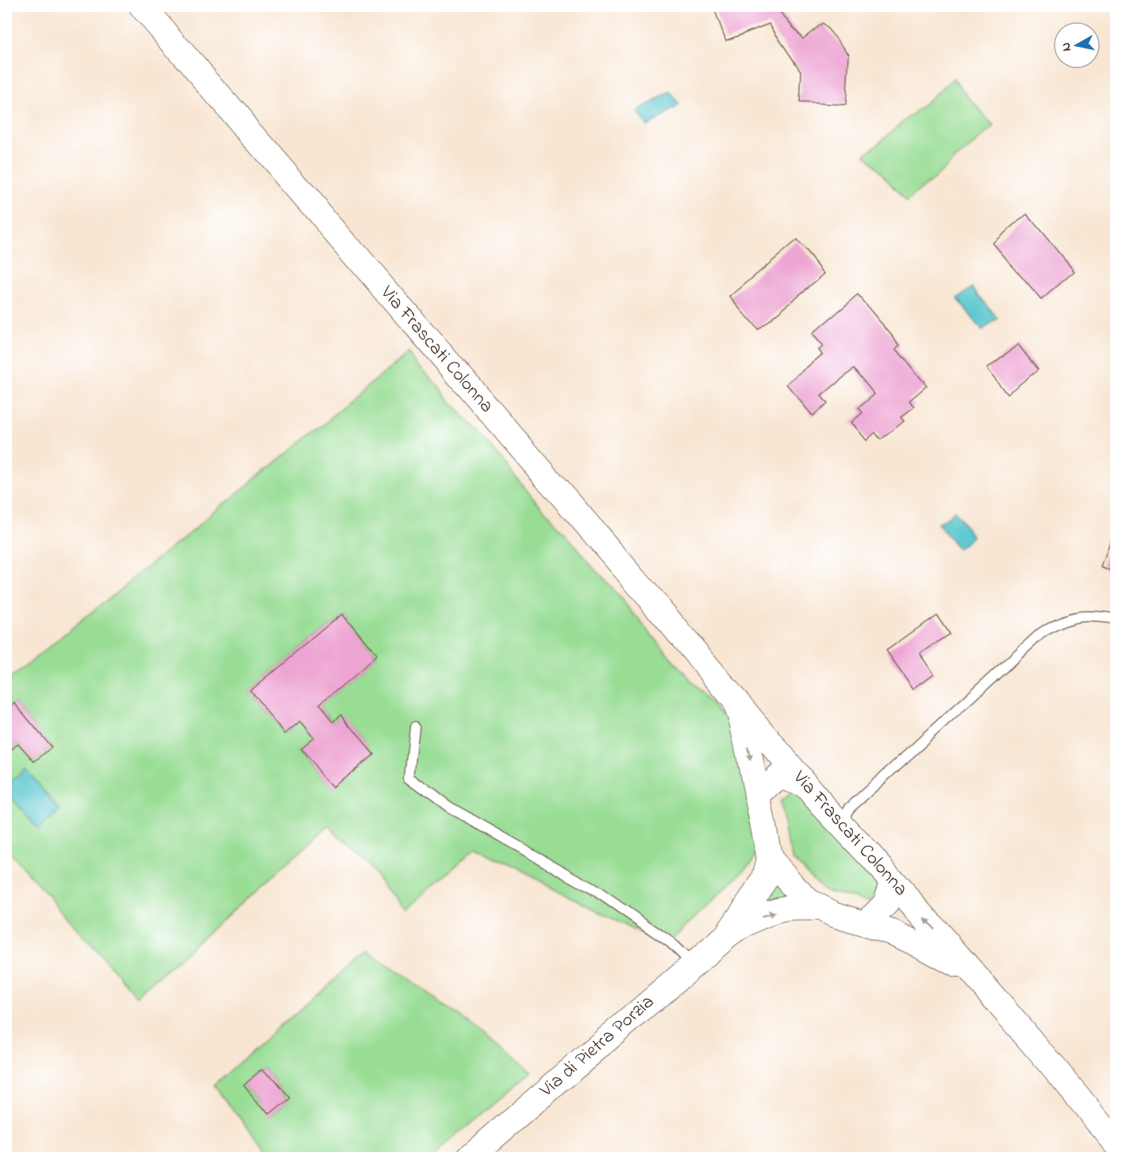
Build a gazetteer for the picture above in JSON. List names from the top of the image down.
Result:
{
  "streets": {
    "street": ["Via Frascati Colonna", "Via di Pietra Porzia"]
  },
  "north": "left"
}
